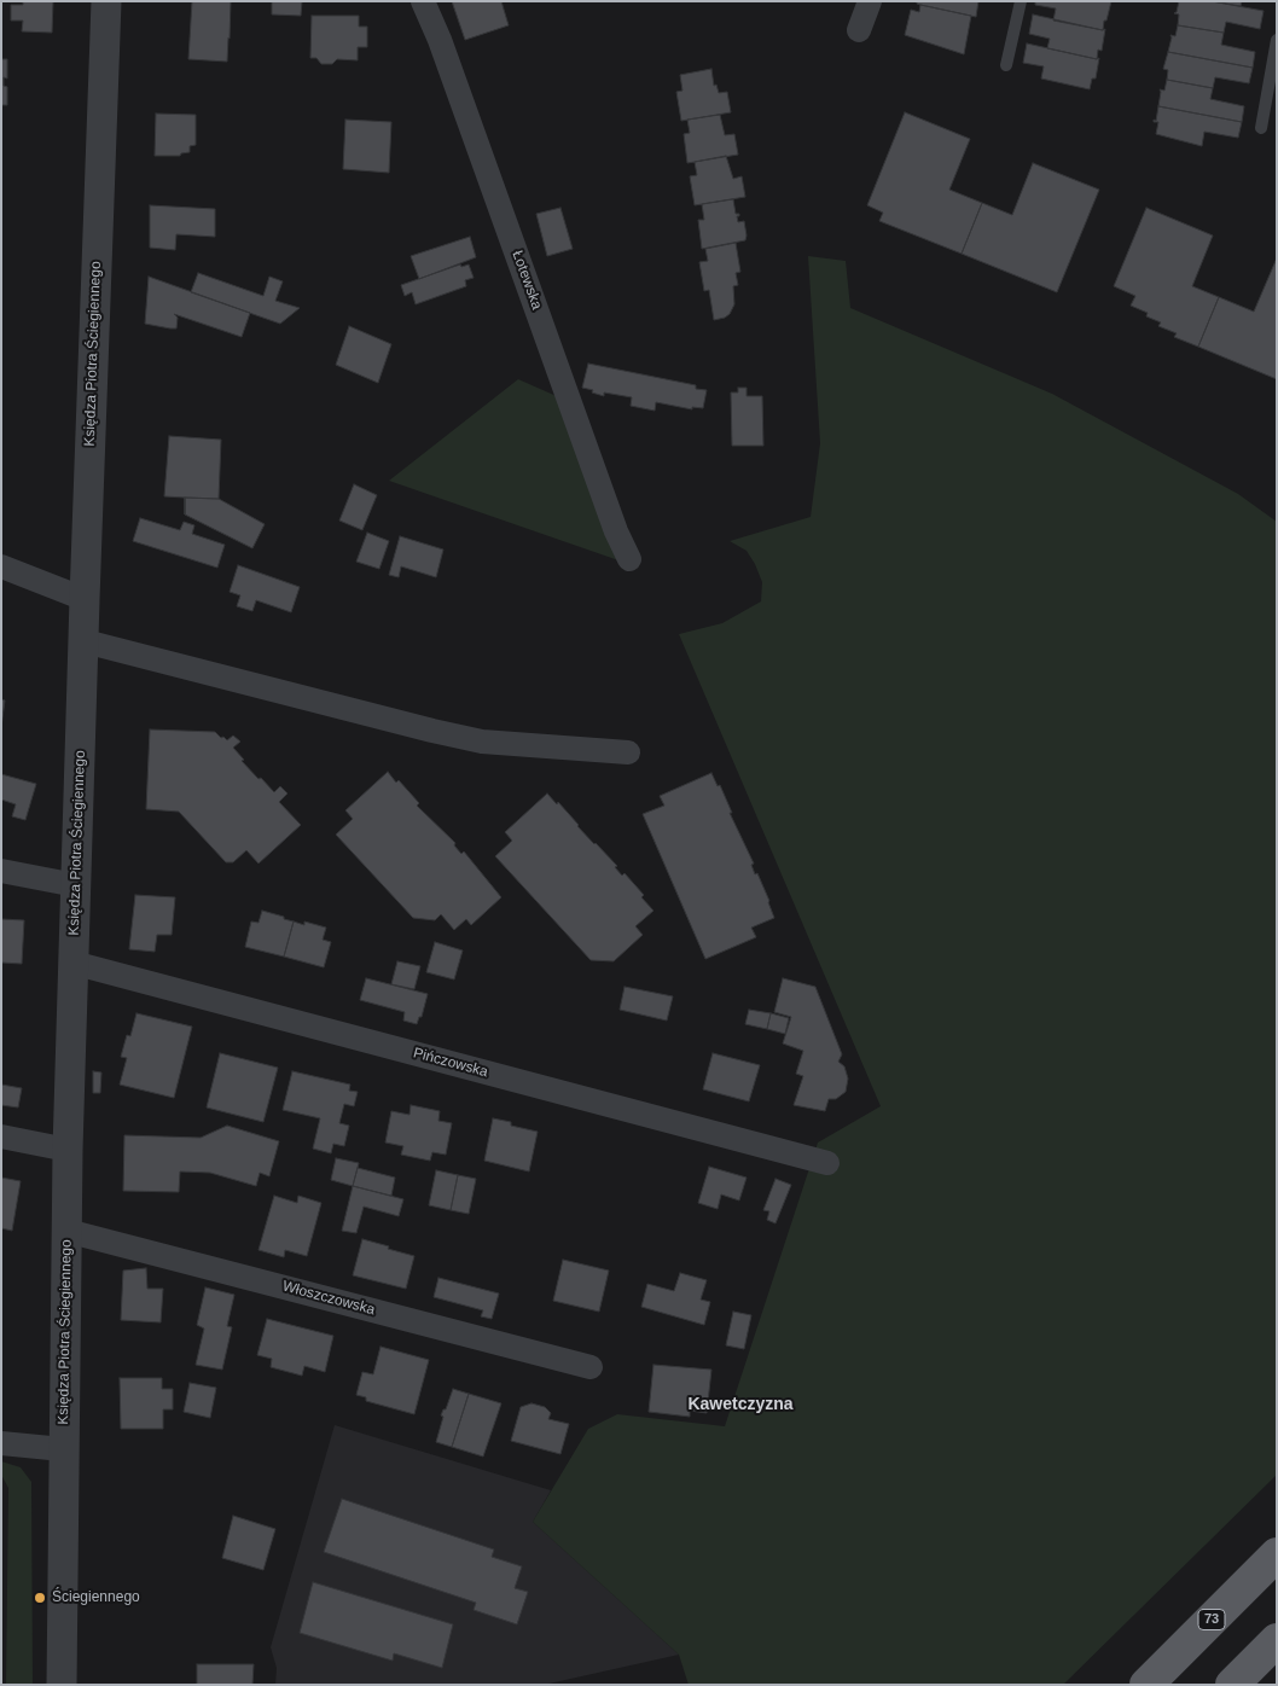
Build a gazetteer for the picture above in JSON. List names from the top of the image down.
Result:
{
  "streets": {
    "main road": ["73"],
    "street": [
      "Łotewska",
      "Księdza Piotra Ściegiennego",
      "Pińczowska",
      "Włoszczowska"
    ]
  },
  "crossings": [
    ["Księdza Piotra Ściegiennego", "Pińczowska"],
    ["Księdza Piotra Ściegiennego", "Włoszczowska"]
  ],
  "districts": ["Kawetczyzna"],
  "places": ["Ściegiennego"]
}
